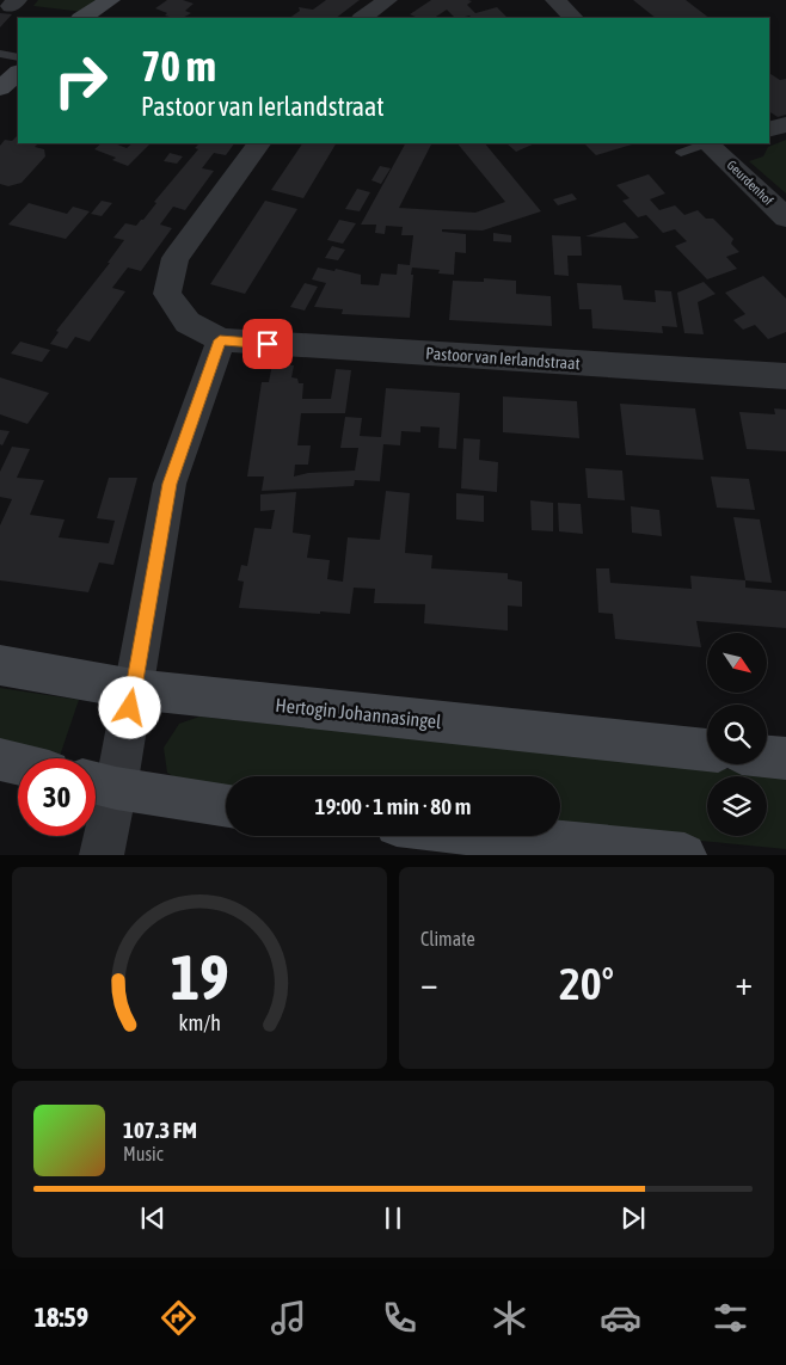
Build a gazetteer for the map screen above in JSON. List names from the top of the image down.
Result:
{
  "streets": {
    "main road": ["Hertogin Johannasingel"],
    "street": ["Geurdenhof", "Pastoor van Ierlandstraat"]
  },
  "north": "bottom right",
  "page": {
    "turn": ["70 m", "Pastoor van Ierlandstraat"],
    "limit": "30",
    "trip": "19:00 · 1 min · 80 m",
    "tile": "Climate",
    "heat": ["−", "20°", "+"],
    "song": ["107.3 FM", "Music"],
    "tabs": "18:59",
    "gauge": ["19", "km/h"]
  }
}
